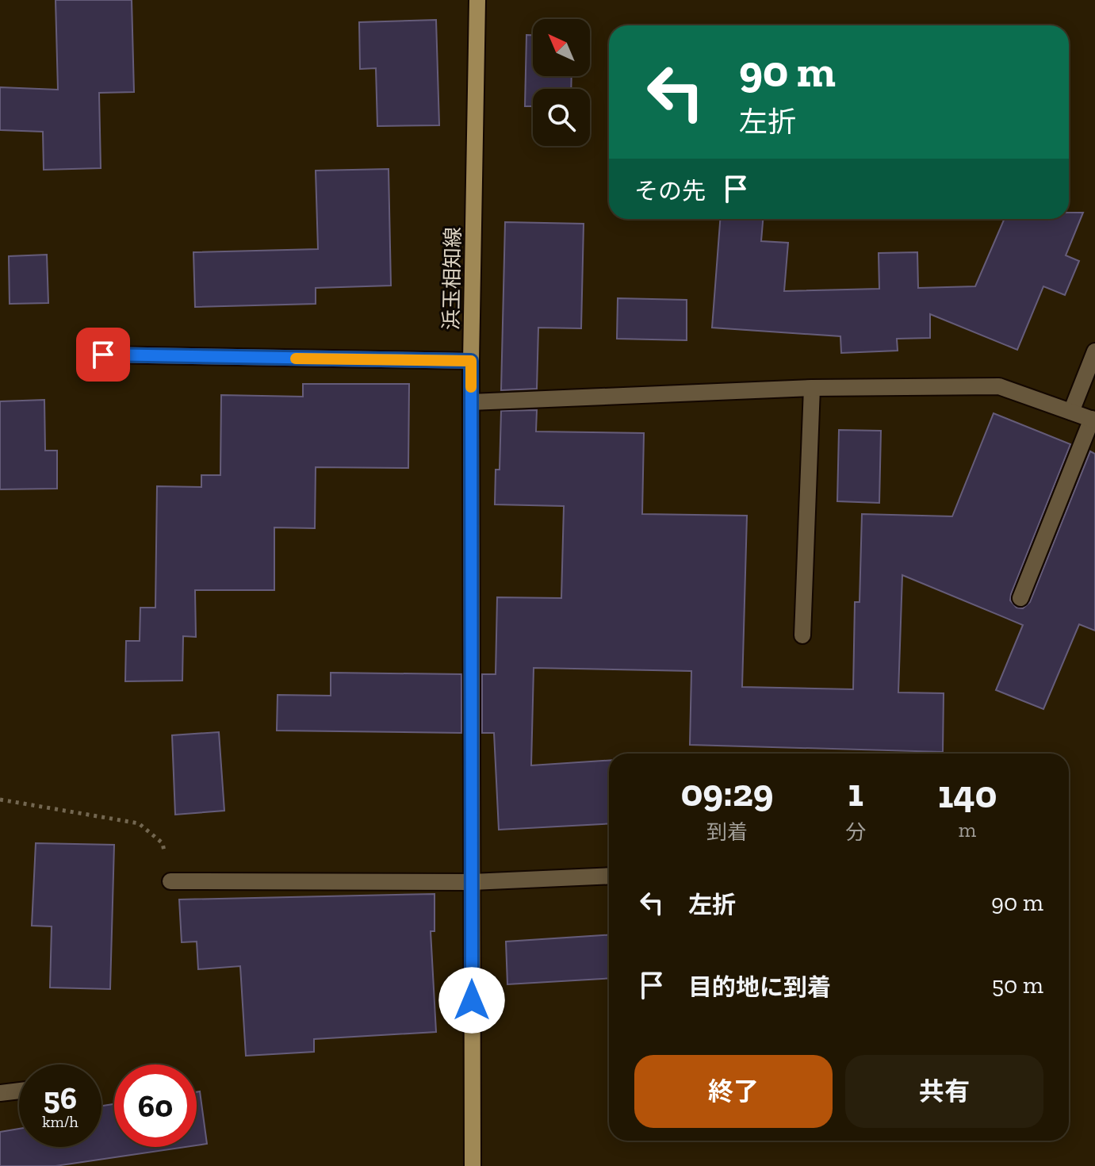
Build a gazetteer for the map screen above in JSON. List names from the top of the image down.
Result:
{
  "streets": {
    "main road": ["浜玉相知線"]
  },
  "north": "top left",
  "page": {
    "turn": ["90 m", "左折"],
    "then": "その先",
    "eta": [
      "09:29",
      "到着",
      "1",
      "分",
      "140",
      "m"
    ],
    "list": [
      {
        "name": "左折",
        "value": "90 m"
      },
      {
        "name": "目的地に到着",
        "value": "50 m"
      }
    ],
    "buttons": ["終了", "共有"],
    "speed": "56 km/h",
    "limit": "60"
  }
}
